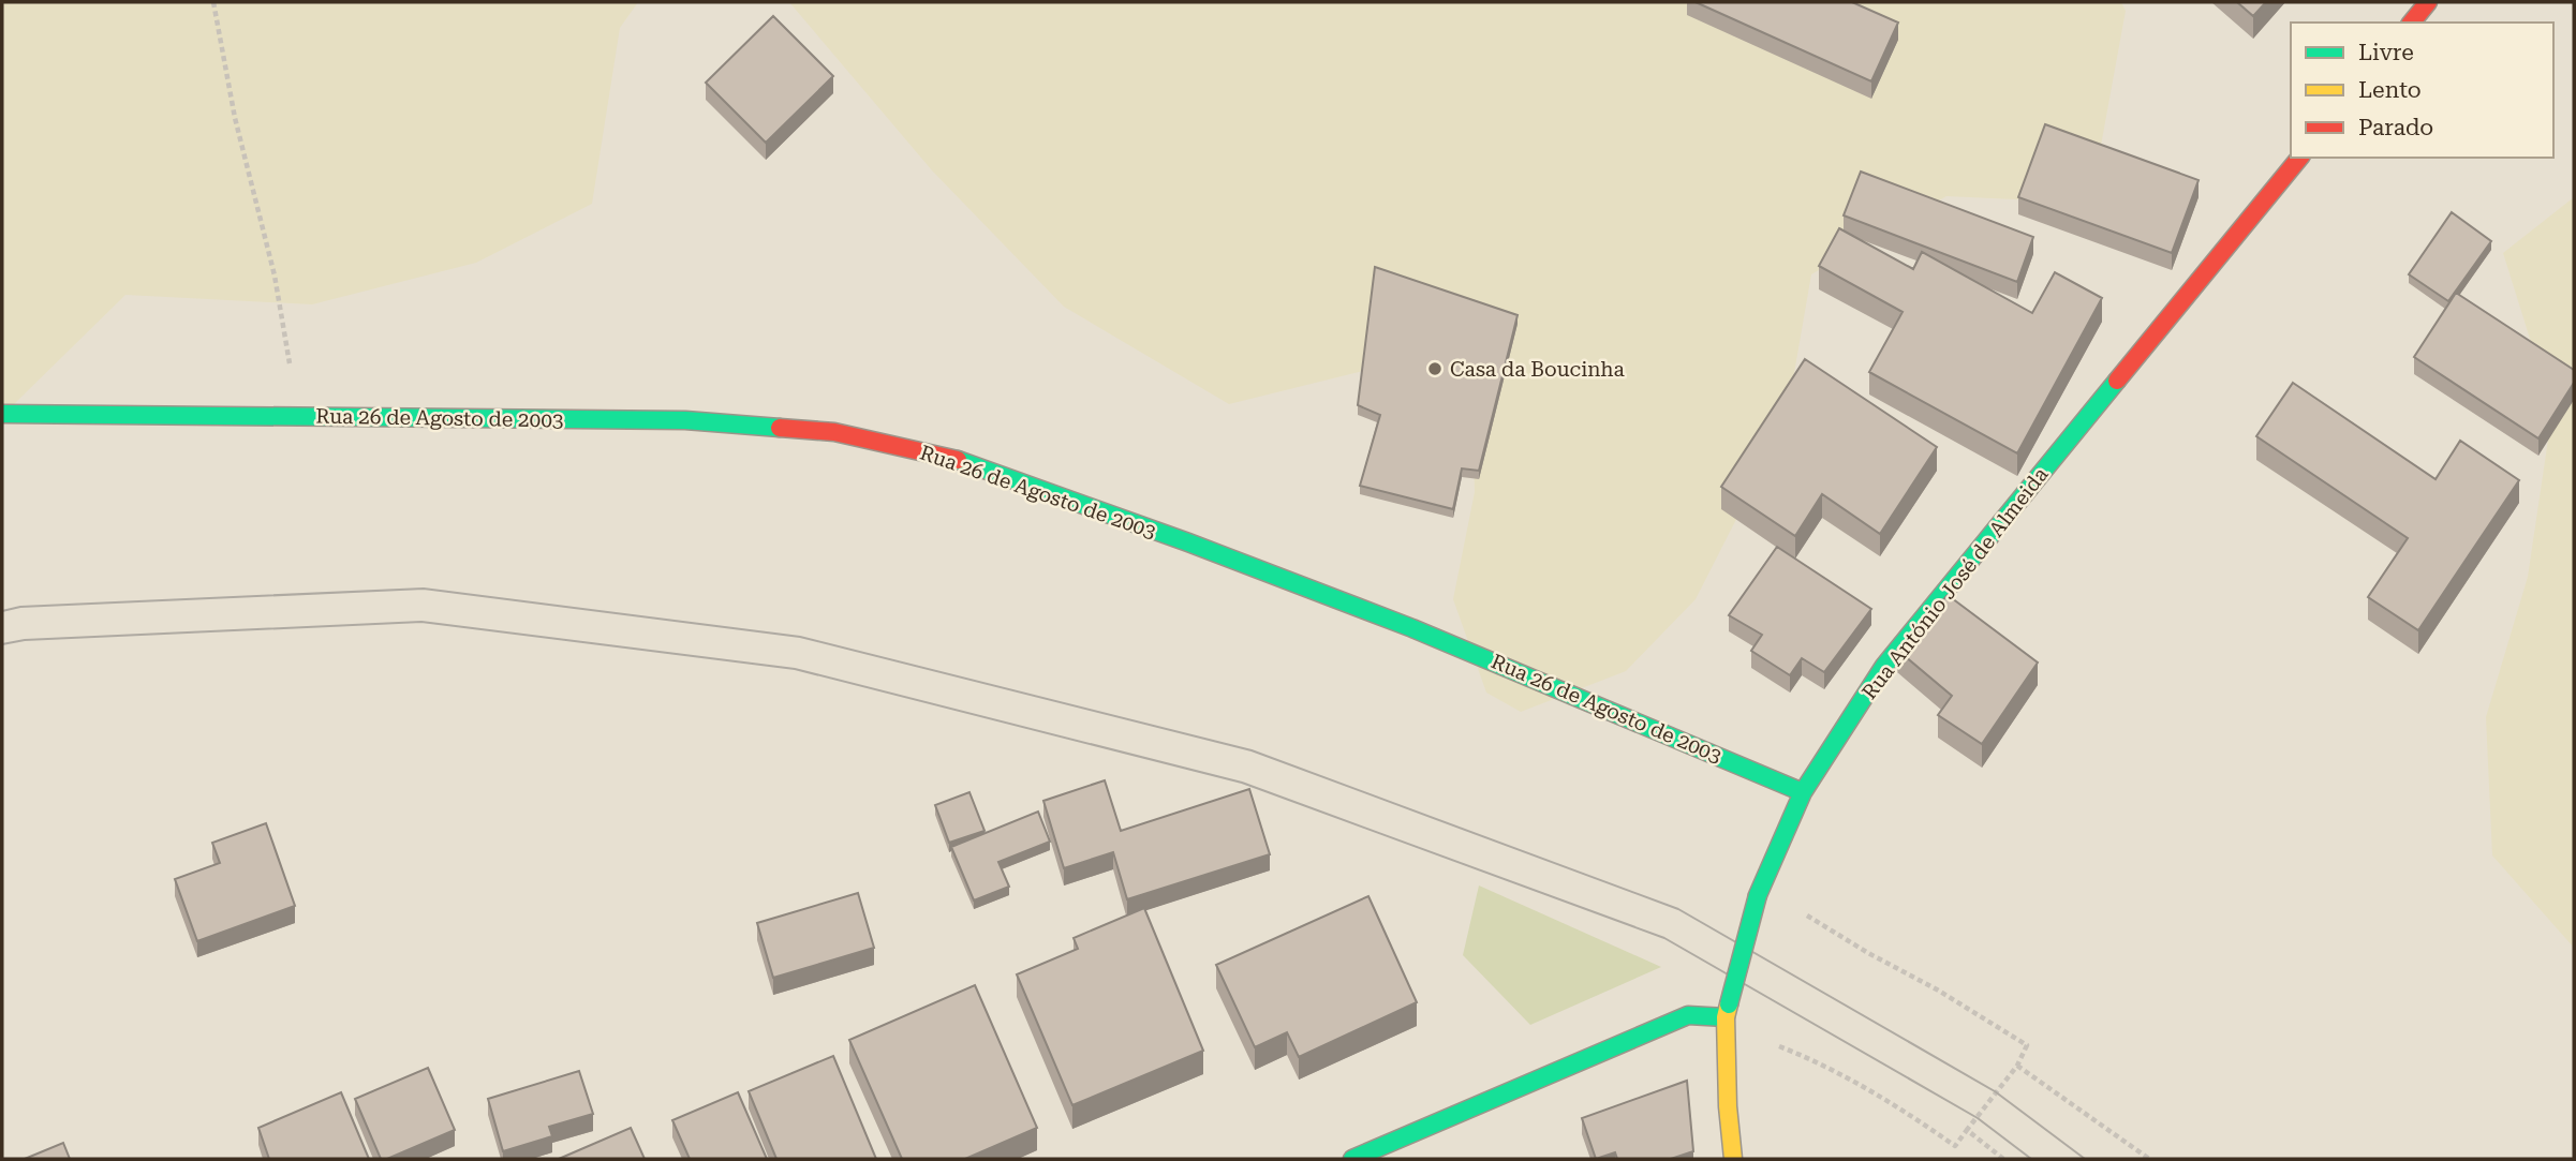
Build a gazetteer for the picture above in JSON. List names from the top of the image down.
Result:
{
  "streets": {
    "main road": ["Rua 26 de Agosto de 2003", "Rua António José de Almeida"]
  },
  "crossings": [
    ["Rua 26 de Agosto de 2003", "Rua António José de Almeida"]
  ],
  "places": ["Casa da Boucinha"],
  "legend": ["Livre", "Lento", "Parado"]
}
